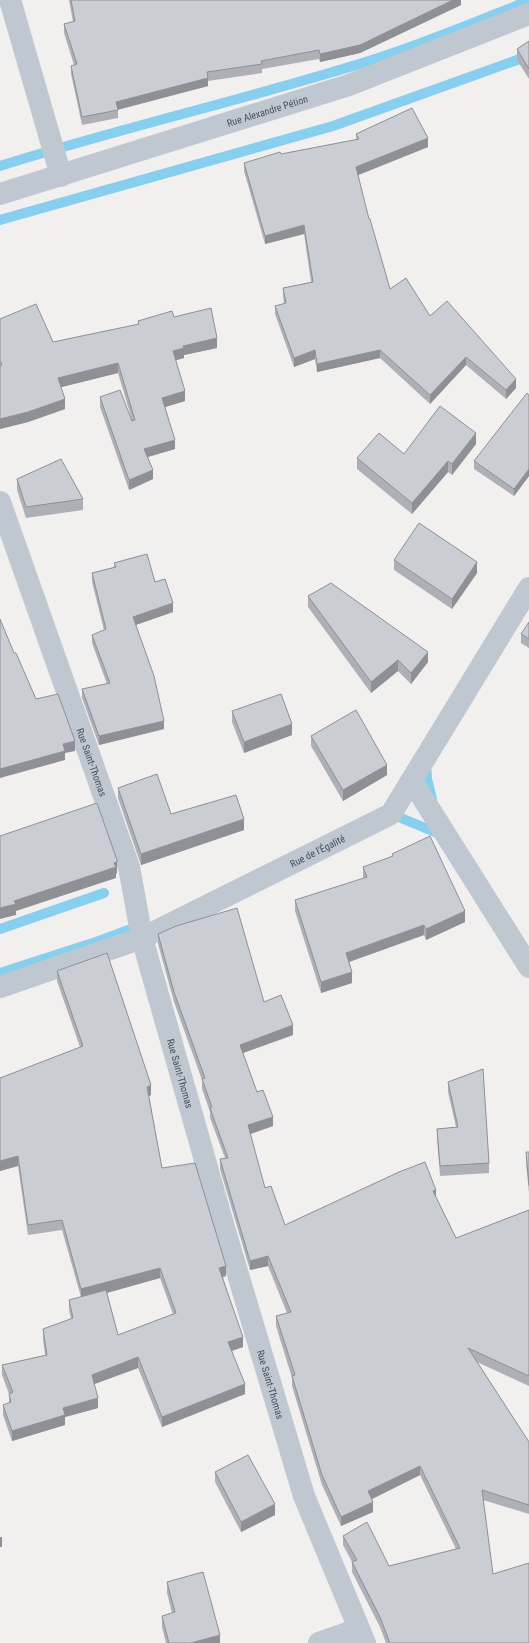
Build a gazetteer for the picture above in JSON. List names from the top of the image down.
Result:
{
  "streets": {
    "street": ["Rue Alexandre Pétion", "Rue Saint-Thomas", "Rue de l'Égalité"]
  },
  "crossings": [
    ["Rue Saint-Thomas", "Rue de l'Égalité"]
  ]
}
